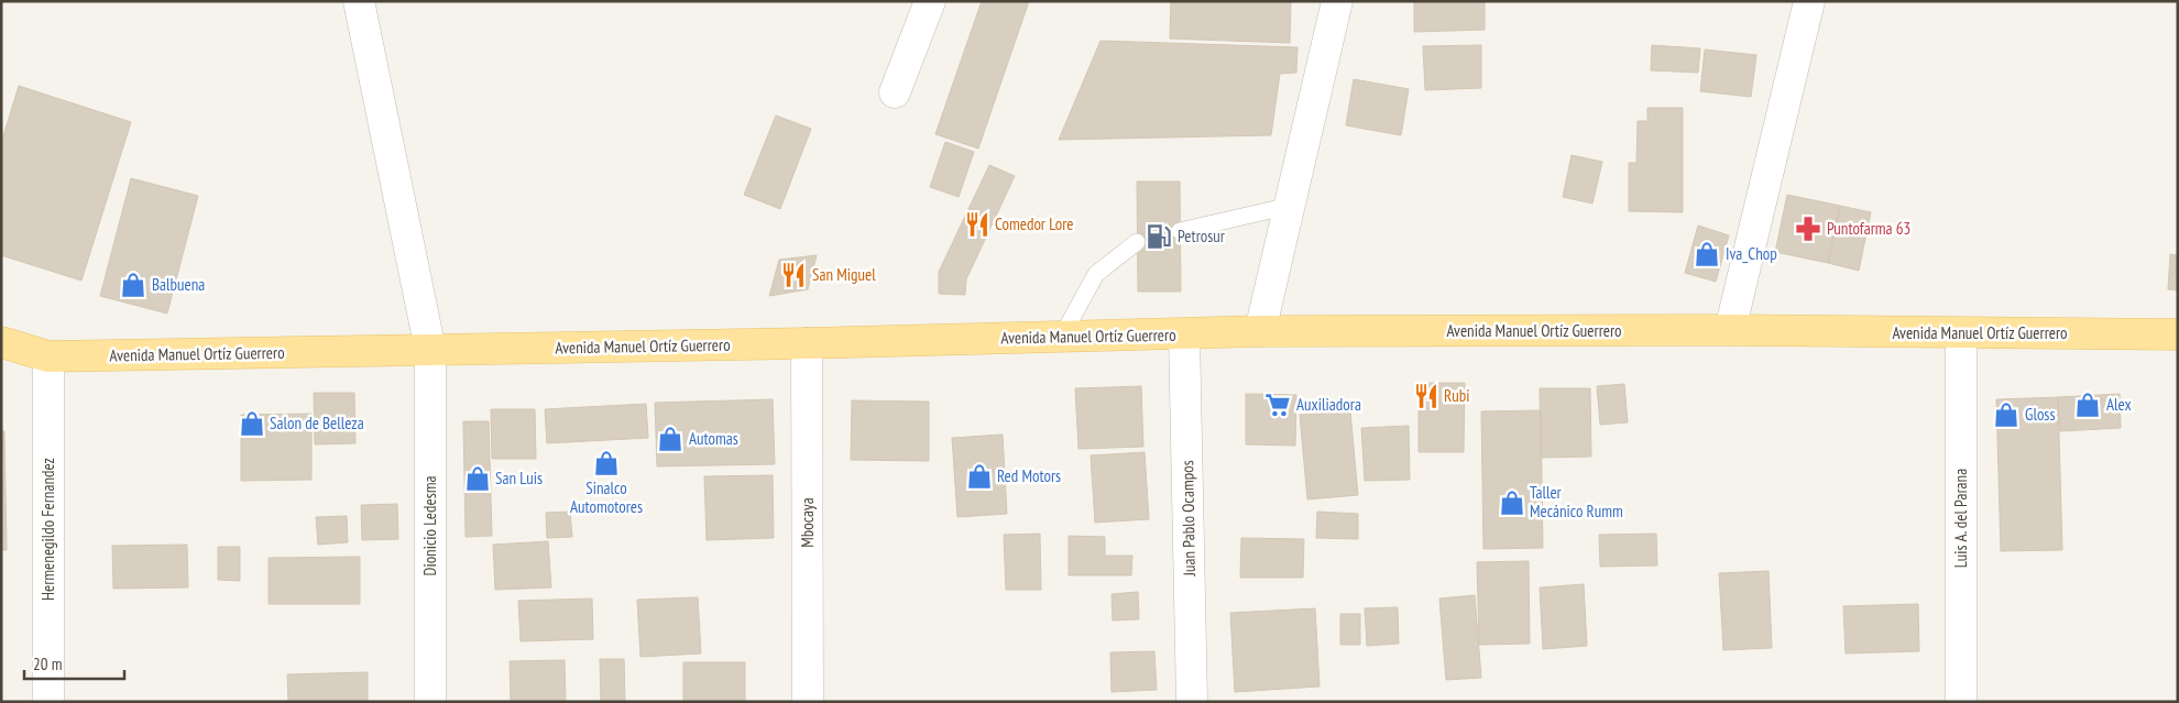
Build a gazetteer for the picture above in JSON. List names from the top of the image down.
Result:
{
  "streets": {
    "main road": ["Avenida Manuel Ortíz Guerrero"],
    "street": [
      "Juan Pablo Ocampos",
      "Luis A. del Parana",
      "Mbocaya",
      "Dionicio Ledesma",
      "Hermenegildo Fernandez"
    ]
  },
  "crossings": [
    ["Avenida Manuel Ortíz Guerrero", "Juan Pablo Ocampos"],
    ["Avenida Manuel Ortíz Guerrero", "Luis A. del Parana"],
    ["Avenida Manuel Ortíz Guerrero", "Mbocaya"],
    ["Avenida Manuel Ortíz Guerrero", "Dionicio Ledesma"],
    ["Avenida Manuel Ortíz Guerrero", "Hermenegildo Fernandez"]
  ],
  "places": {
    "restaurant": ["Comedor Lore", "San Miguel", "Rubi"],
    "pharmacy": ["Puntofarma 63"],
    "fuel station": ["Petrosur"],
    "shop": [
      "Iva_Chop",
      "Balbuena",
      "Alex",
      "Gloss",
      "Salon de Belleza",
      "Automas",
      "Sinalco Automotores",
      "Red Motors",
      "San Luis",
      "Taller Mecánico Rumm"
    ],
    "supermarket": ["Auxiliadora"]
  },
  "scale_bar": "20 m"
}
